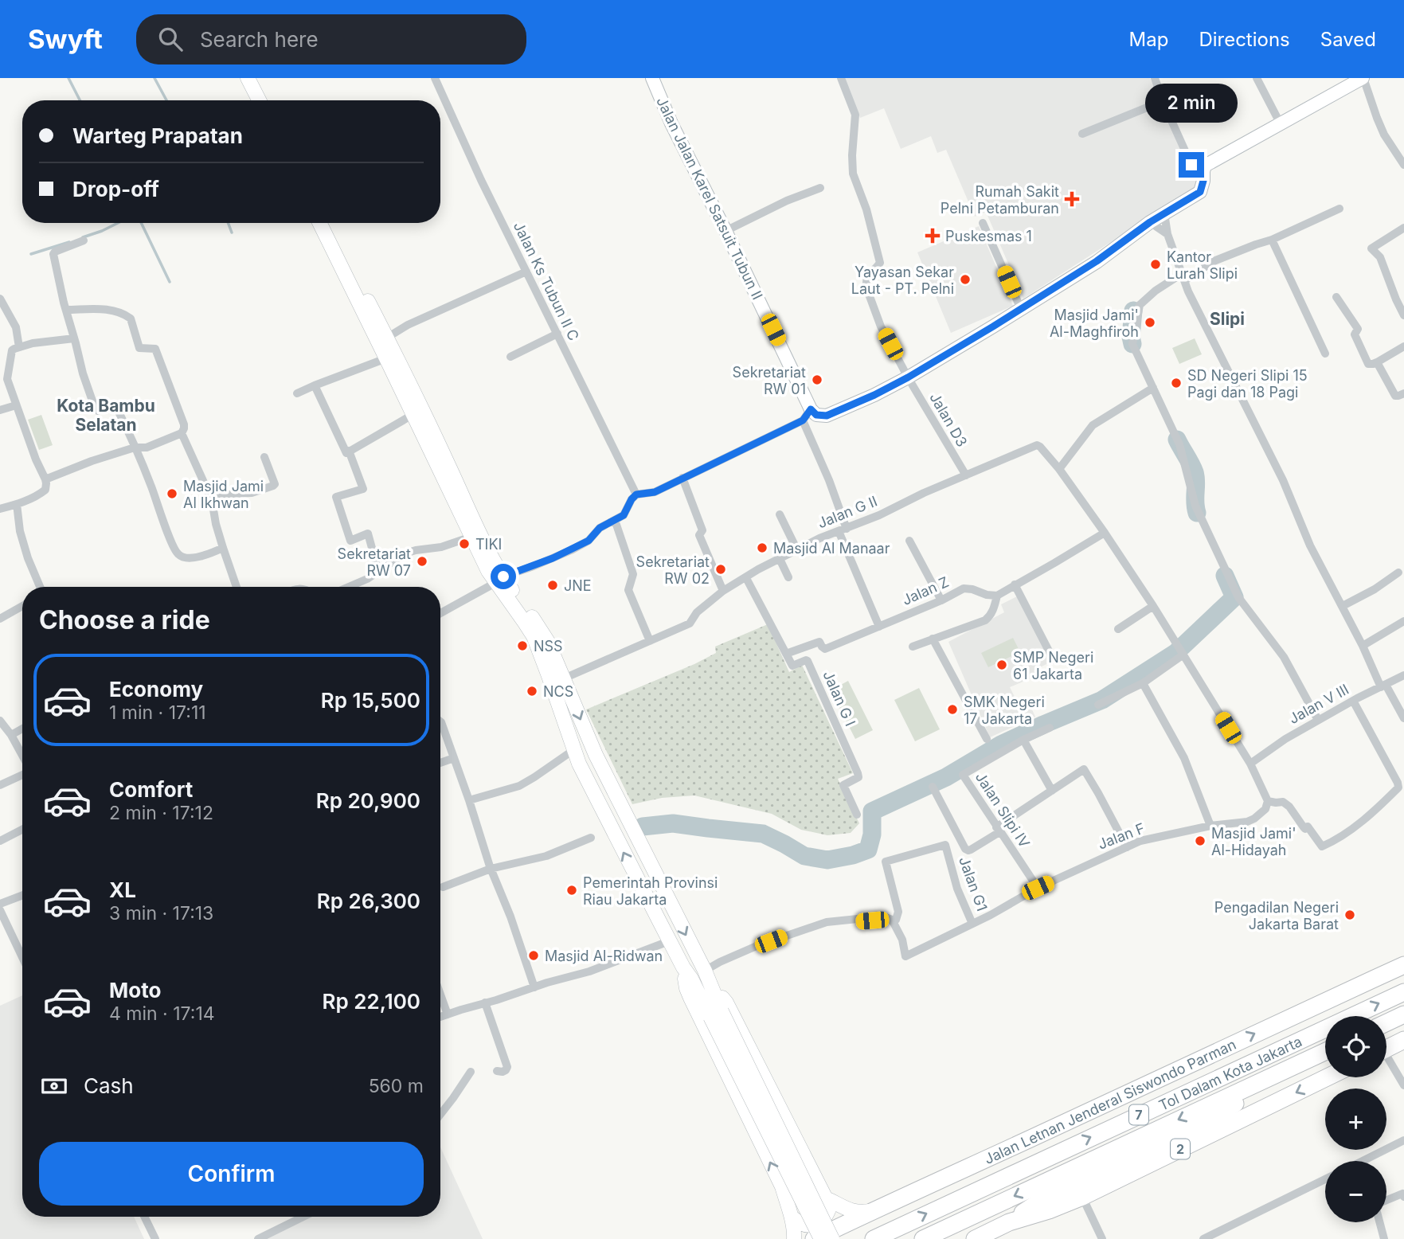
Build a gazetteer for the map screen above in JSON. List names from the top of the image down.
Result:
{
  "streets": {
    "highway": [
      "Tol Dalam Kota Jakarta",
      "Jalan Letnan Jenderal Siswondo Parman",
      "7",
      "2"
    ],
    "street": [
      "Jalan Jalan Karel Satsuit Tubun II",
      "Jalan Ks Tubun II C",
      "Jalan D3",
      "Jalan G II",
      "Jalan Z",
      "Jalan G I",
      "Jalan V III",
      "Jalan Slipi IV",
      "Jalan F",
      "Jalan G1"
    ]
  },
  "crossings": [
    ["Jalan D3", "Jalan G II"],
    ["Jalan Z", "Jalan G I"],
    ["Jalan Slipi IV", "Jalan F"],
    ["Jalan F", "Jalan G1"]
  ],
  "districts": ["Slipi", "Kota Bambu Selatan"],
  "places": {
    "health": ["Rumah Sakit Pelni Petamburan", "Puskesmas 1"],
    "other": [
      "Kantor Lurah Slipi",
      "Yayasan Sekar Laut - PT. Pelni",
      "Masjid Jami' Al-Maghfiroh",
      "Sekretariat RW 01",
      "SD Negeri Slipi 15 Pagi dan 18 Pagi",
      "Masjid Jami Al Ikhwan",
      "TIKI",
      "Masjid Al Manaar",
      "Sekretariat RW 07",
      "Sekretariat RW 02",
      "JNE",
      "NSS",
      "SMP Negeri 61 Jakarta",
      "NCS",
      "SMK Negeri 17 Jakarta",
      "Masjid Jami' Al-Hidayah",
      "Pemerintah Provinsi Riau Jakarta",
      "Pengadilan Negeri Jakarta Barat",
      "Masjid Al-Ridwan"
    ]
  },
  "page": {
    "header": "Swyft",
    "search": "Search here",
    "nav": ["Map", "Directions", "Saved"],
    "bubble": "2 min",
    "banner": ["Warteg Prapatan", "Drop-off"],
    "heading": "Choose a ride",
    "list": [
      {
        "name": "Economy",
        "note": "1 min · 17:11",
        "value": "Rp 15,500"
      },
      {
        "name": "Comfort",
        "note": "2 min · 17:12",
        "value": "Rp 20,900"
      },
      {
        "name": "XL",
        "note": "3 min · 17:13",
        "value": "Rp 26,300"
      },
      {
        "name": "Moto",
        "note": "4 min · 17:14",
        "value": "Rp 22,100"
      }
    ],
    "map_buttons": ["+", "−"],
    "pay": ["Cash", "560 m"],
    "buttons": "Confirm"
  }
}
